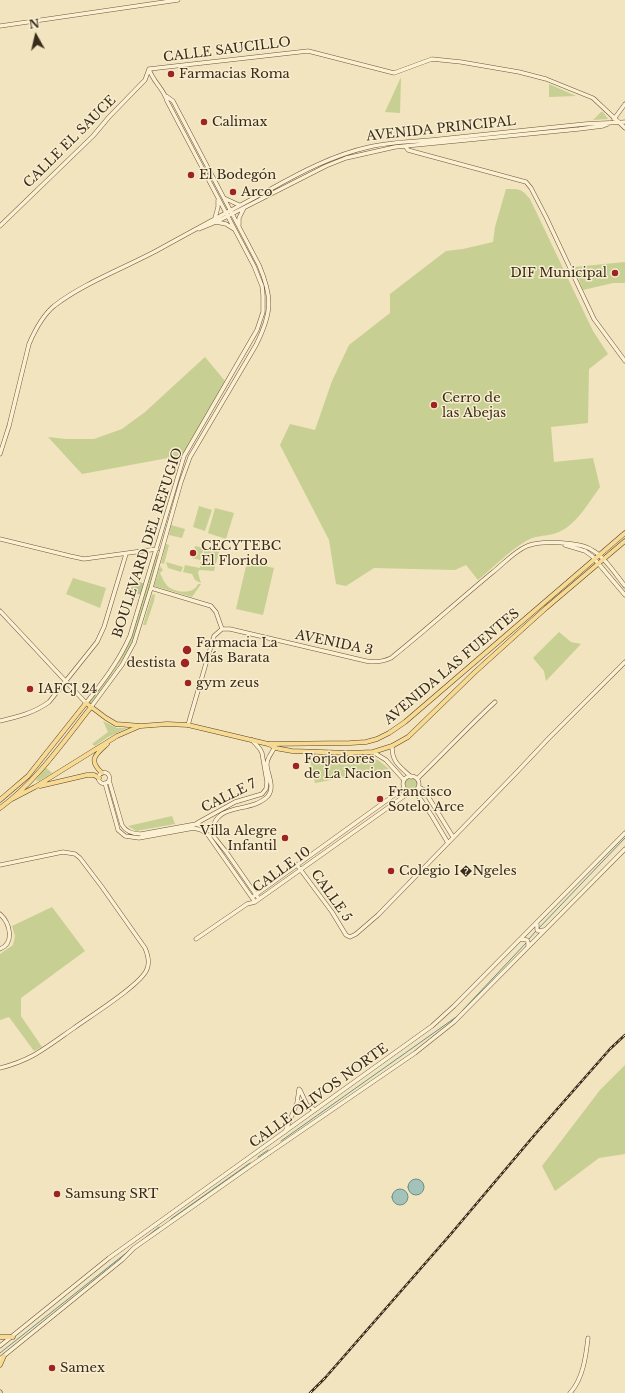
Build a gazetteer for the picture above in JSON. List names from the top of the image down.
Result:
{
  "streets": {
    "main road": ["BOULEVARD DEL REFUGIO", "AVENIDA LAS FUENTES"],
    "street": [
      "CALLE SAUCILLO",
      "AVENIDA PRINCIPAL",
      "CALLE EL SAUCE",
      "AVENIDA 3",
      "CALLE 7",
      "CALLE 10",
      "CALLE 5",
      "CALLE OLIVOS NORTE"
    ]
  },
  "crossings": [
    ["CALLE SAUCILLO", "CALLE EL SAUCE"],
    ["CALLE SAUCILLO", "BOULEVARD DEL REFUGIO"],
    ["AVENIDA PRINCIPAL", "BOULEVARD DEL REFUGIO"],
    ["CALLE EL SAUCE", "BOULEVARD DEL REFUGIO"],
    ["AVENIDA 3", "AVENIDA LAS FUENTES"],
    ["AVENIDA LAS FUENTES", "CALLE 7"],
    ["CALLE 7", "CALLE 10"],
    ["CALLE 10", "CALLE 5"]
  ],
  "places": [
    "Farmacias Roma",
    "Calimax",
    "El Bodegón",
    "Arco",
    "DIF Municipal",
    "Cerro de las Abejas",
    "CECYTEBC El Florido",
    "Farmacia La Más Barata",
    "destista",
    "gym zeus",
    "IAFCJ 24",
    "Forjadores de La Nacion",
    "Francisco Sotelo Arce",
    "Villa Alegre Infantil",
    "Colegio I�Ngeles",
    "Samsung SRT",
    "Samex"
  ],
  "north": "top"
}
